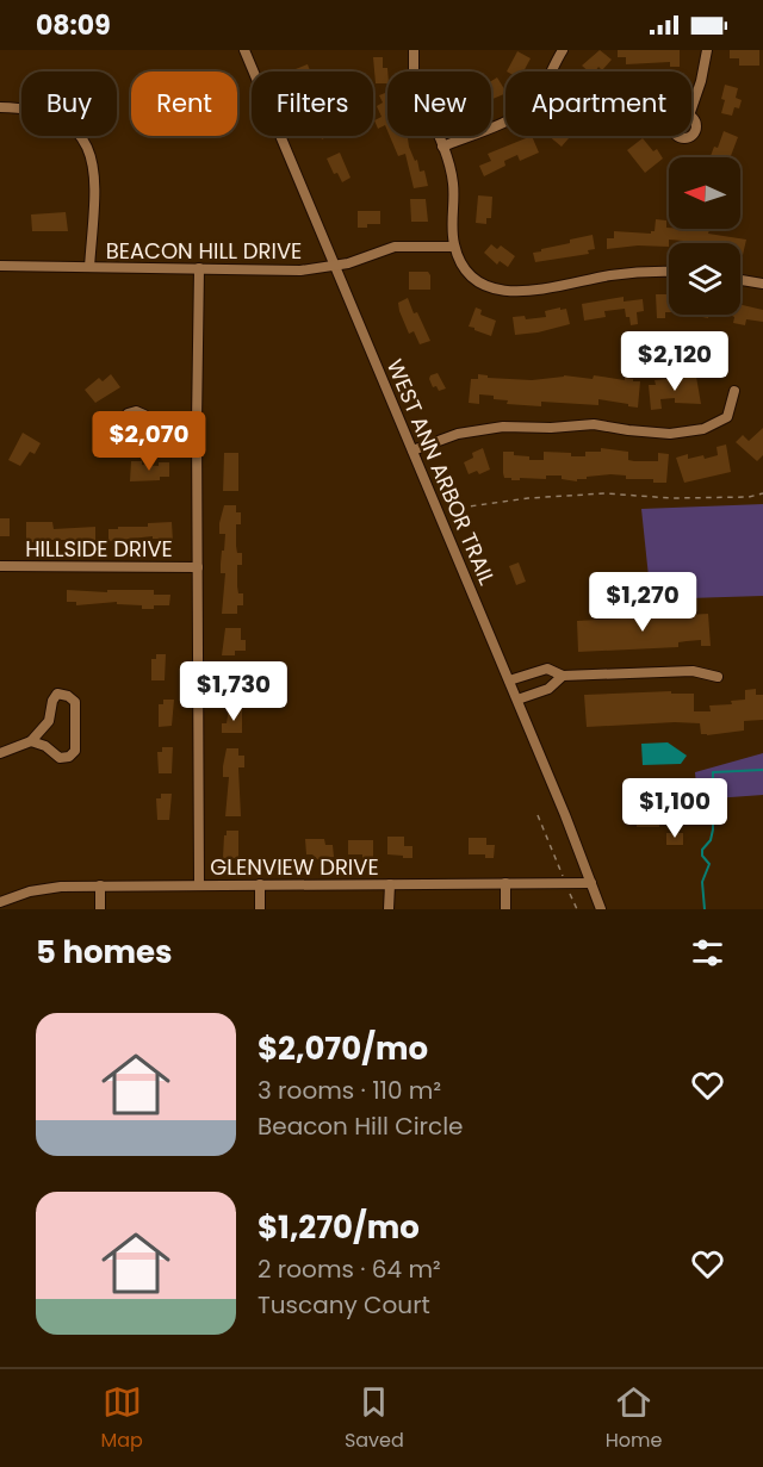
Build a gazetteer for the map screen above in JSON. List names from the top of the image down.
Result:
{
  "streets": {
    "street": [
      "BEACON HILL DRIVE",
      "WEST ANN ARBOR TRAIL",
      "HILLSIDE DRIVE",
      "GLENVIEW DRIVE"
    ]
  },
  "crossings": [
    ["BEACON HILL DRIVE", "WEST ANN ARBOR TRAIL"],
    ["WEST ANN ARBOR TRAIL", "GLENVIEW DRIVE"]
  ],
  "north": "left",
  "page": {
    "status": "08:09",
    "chip": [
      "Buy",
      "Rent",
      "Filters",
      "New",
      "Apartment"
    ],
    "price": [
      "$2,120",
      "$2,070",
      "$1,270",
      "$1,730",
      "$1,100"
    ],
    "heading": "5 homes",
    "list": [
      {
        "name": "$2,070/mo",
        "note": "3 rooms · 110 m² · Beacon Hill Circle"
      },
      {
        "name": "$1,270/mo",
        "note": "2 rooms · 64 m² · Tuscany Court"
      }
    ],
    "tabs": ["Map", "Saved", "Home"]
  }
}
